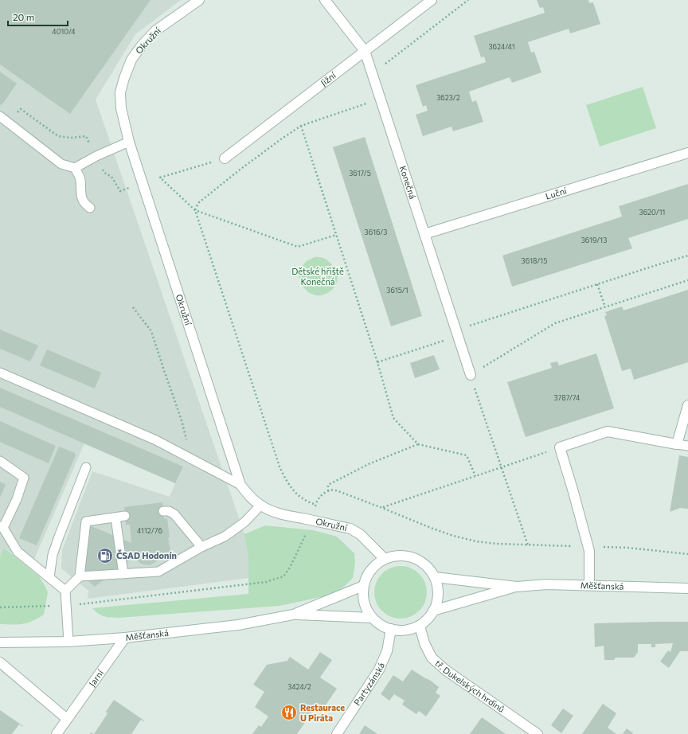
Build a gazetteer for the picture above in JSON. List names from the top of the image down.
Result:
{
  "streets": {
    "street": [
      "Okružní",
      "Jižní",
      "Konečná",
      "Luční",
      "Měšťanská",
      "Jarní",
      "Partyzánská",
      "tř. Dukelských hrdinů"
    ]
  },
  "crossings": [
    ["Okružní", "Měšťanská"],
    ["Okružní", "Partyzánská"],
    ["Okružní", "tř. Dukelských hrdinů"],
    ["Jižní", "Konečná"],
    ["Konečná", "Luční"],
    ["Měšťanská", "Jarní"],
    ["Měšťanská", "Partyzánská"],
    ["Měšťanská", "tř. Dukelských hrdinů"],
    ["Partyzánská", "tř. Dukelských hrdinů"]
  ],
  "parks": ["Dětské hřiště Konečná"],
  "places": {
    "fuel station": ["ČSAD Hodonín"],
    "restaurant": ["Restaurace U Piráta"]
  },
  "house_numbers": [
    "4010/4",
    "3624/41",
    "3623/2",
    "3617/5",
    "3620/11",
    "3616/3",
    "3619/13",
    "3618/15",
    "3615/1",
    "3787/74",
    "4112/76",
    "3424/2"
  ],
  "scale_bar": "20 m"
}
